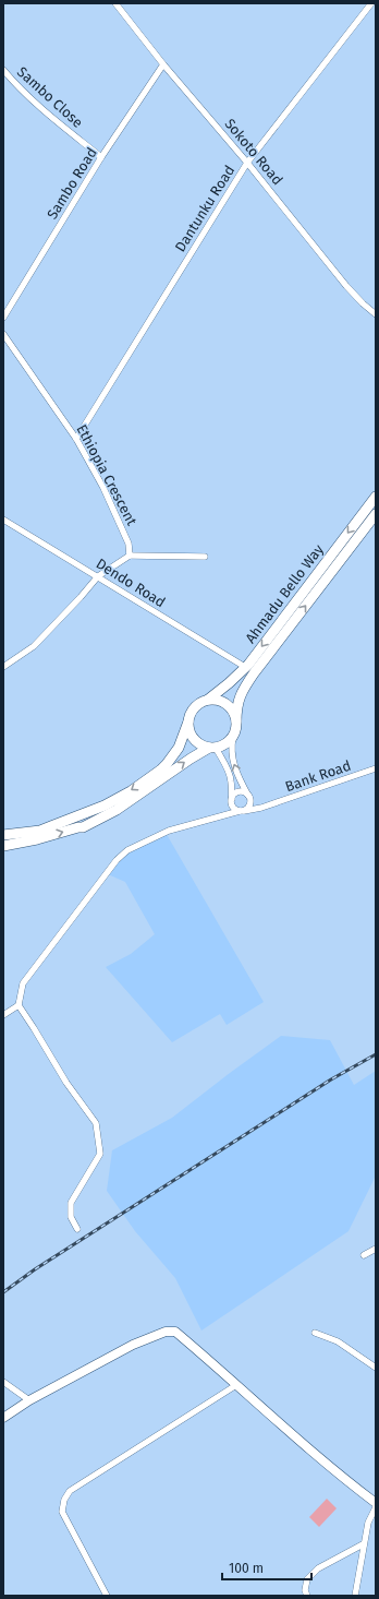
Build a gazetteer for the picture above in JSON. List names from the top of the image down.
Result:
{
  "streets": {
    "main road": ["Ahmadu Bello Way"],
    "street": [
      "Sambo Close",
      "Sokoto Road",
      "Sambo Road",
      "Dantunku Road",
      "Ethiopia Crescent",
      "Dendo Road",
      "Bank Road"
    ]
  },
  "crossings": [
    ["Sambo Close", "Sambo Road"],
    ["Sokoto Road", "Sambo Road"],
    ["Sokoto Road", "Dantunku Road"],
    ["Dantunku Road", "Ethiopia Crescent"],
    ["Dendo Road", "Ahmadu Bello Way"]
  ],
  "scale_bar": "100 m"
}
